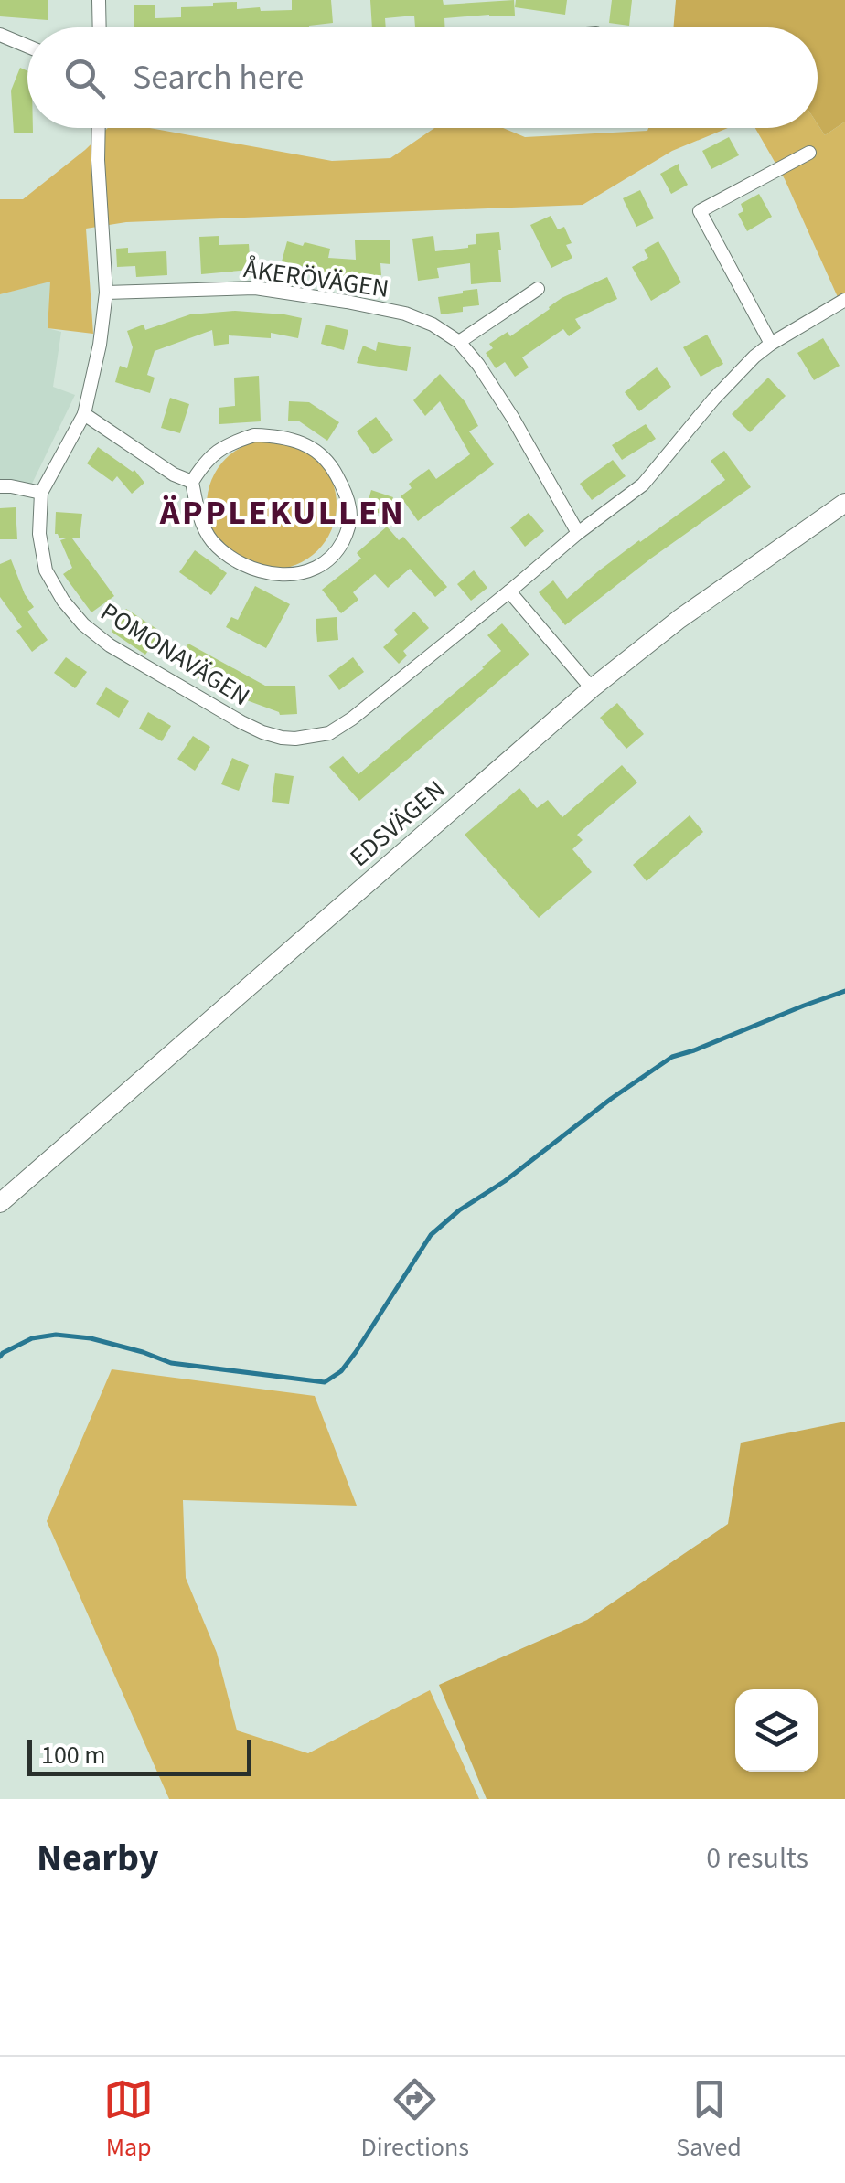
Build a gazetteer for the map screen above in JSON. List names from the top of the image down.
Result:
{
  "streets": {
    "street": ["ÅKERÖVÄGEN", "POMONAVÄGEN", "EDSVÄGEN"]
  },
  "crossings": [
    ["ÅKERÖVÄGEN", "POMONAVÄGEN"]
  ],
  "districts": ["ÄPPLEKULLEN"],
  "scale_bar": "100 m",
  "page": {
    "search": "Search here",
    "scale": "100 m",
    "heading": ["Nearby", "0 results"],
    "nav": ["Map", "Directions", "Saved"]
  }
}
